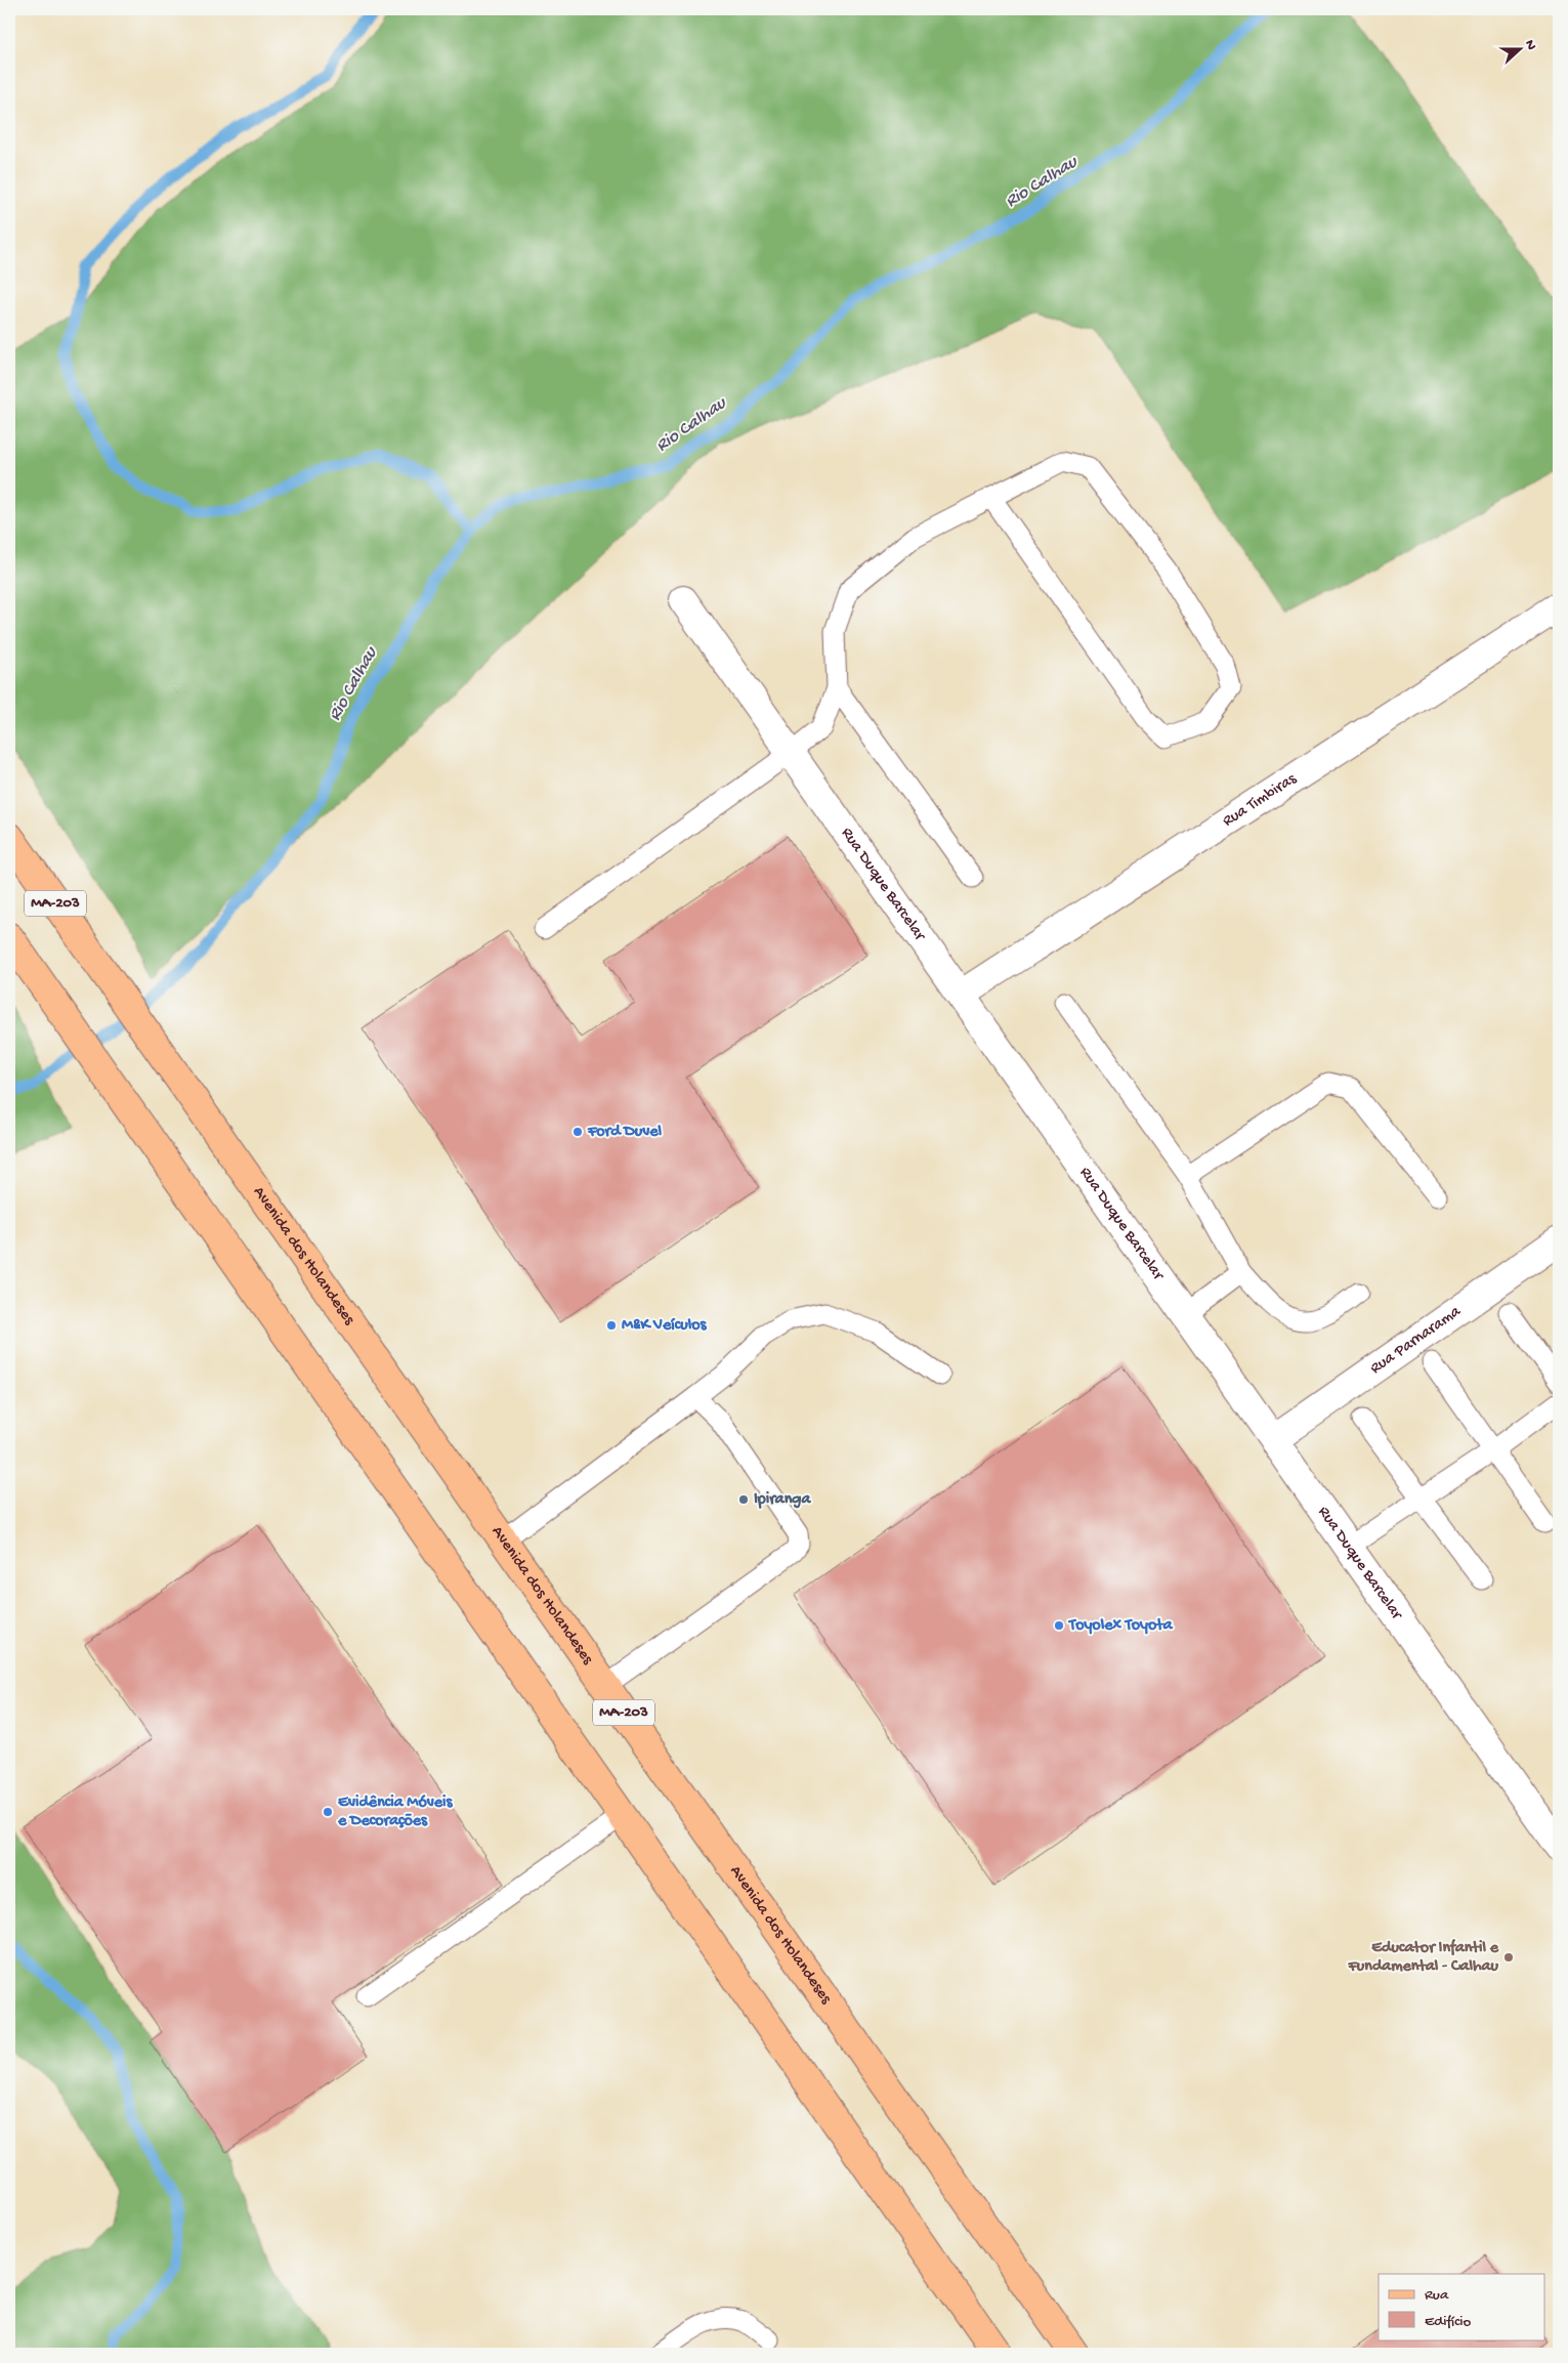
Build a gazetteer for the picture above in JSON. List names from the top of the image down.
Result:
{
  "streets": {
    "main road": ["MA-203", "Avenida dos Holandeses"],
    "street": ["Rua Timbiras", "Rua Duque Barcelar", "Rua Parnarama"]
  },
  "crossings": [
    ["Rua Timbiras", "Rua Duque Barcelar"],
    ["Rua Duque Barcelar", "Rua Parnarama"]
  ],
  "water": ["Rio Calhau"],
  "places": [
    "Ford Duvel",
    "M&K Veículos",
    "Ipiranga",
    "Toyolex Toyota",
    "Evidência Móveis e Decorações",
    "Educator Infantil e Fundamental - Calhau"
  ],
  "legend": ["Rua", "Edifício"],
  "north": "right"
}
